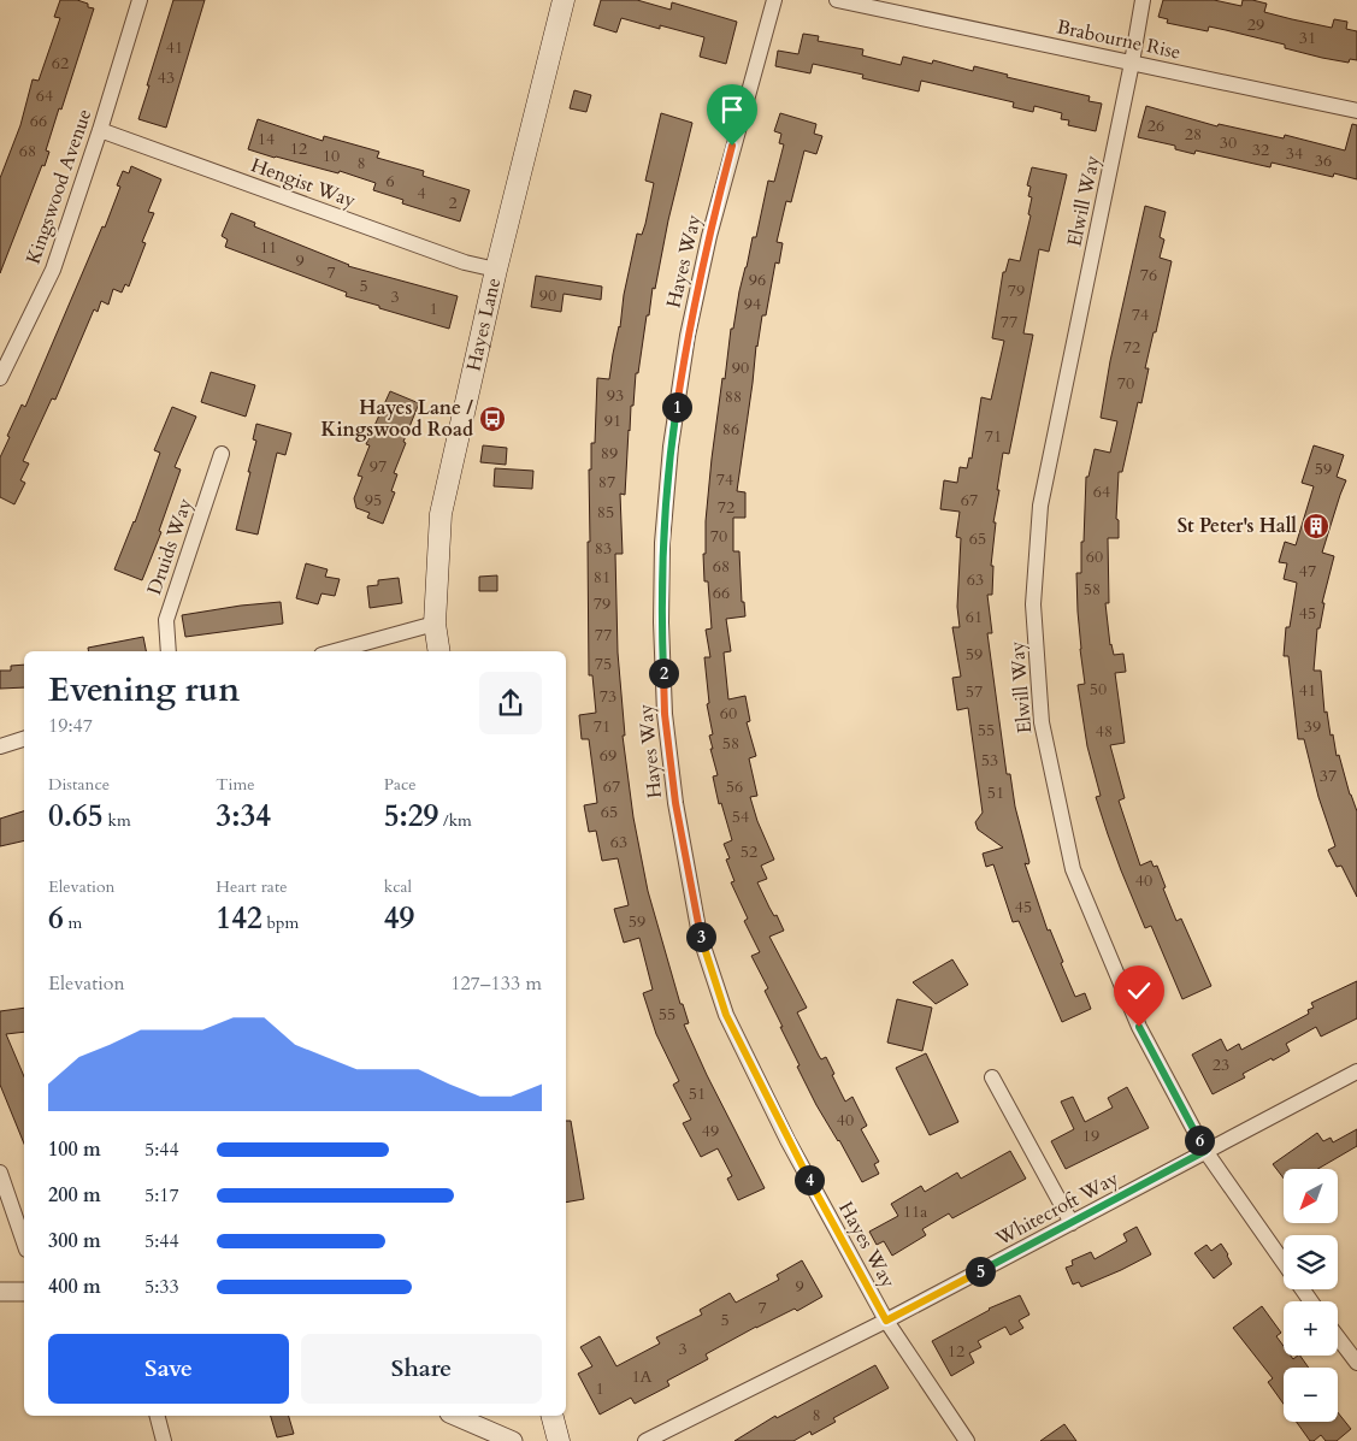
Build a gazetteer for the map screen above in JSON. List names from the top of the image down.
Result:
{
  "streets": {
    "main road": ["Hayes Lane"],
    "street": [
      "Brabourne Rise",
      "Hengist Way",
      "Kingswood Avenue",
      "Elwill Way",
      "Hayes Way",
      "Druids Way",
      "Whitecroft Way"
    ]
  },
  "crossings": [
    ["Brabourne Rise", "Elwill Way"],
    ["Hengist Way", "Kingswood Avenue"],
    ["Hengist Way", "Hayes Lane"],
    ["Elwill Way", "Whitecroft Way"],
    ["Hayes Way", "Whitecroft Way"]
  ],
  "places": {
    "bus stop": ["Hayes Lane / Kingswood Road"],
    "building": ["St Peter's Hall"]
  },
  "house_numbers": [
    "29",
    "31",
    "41",
    "62",
    "43",
    "64",
    "66",
    "26",
    "28",
    "14",
    "30",
    "12",
    "32",
    "68",
    "34",
    "10",
    "36",
    "8",
    "6",
    "4",
    "2",
    "11",
    "9",
    "7",
    "76",
    "96",
    "5",
    "79",
    "90",
    "3",
    "94",
    "1",
    "74",
    "77",
    "72",
    "90",
    "70",
    "93",
    "88",
    "91",
    "86",
    "71",
    "89",
    "97",
    "59",
    "74",
    "87",
    "64",
    "95",
    "67",
    "72",
    "85",
    "70",
    "65",
    "83",
    "60",
    "68",
    "47",
    "81",
    "63",
    "58",
    "66",
    "79",
    "45",
    "61",
    "77",
    "59",
    "75",
    "50",
    "41",
    "57",
    "73",
    "60",
    "71",
    "39",
    "55",
    "48",
    "58",
    "69",
    "53",
    "37",
    "67",
    "56",
    "51",
    "65",
    "54",
    "63",
    "52",
    "40",
    "45",
    "59",
    "55",
    "23",
    "51",
    "40",
    "49",
    "19",
    "11a",
    "9",
    "7",
    "5",
    "3",
    "12",
    "1A",
    "1",
    "8"
  ],
  "north": "bottom left",
  "page": {
    "pins": [
      "1",
      "2",
      "3",
      "6",
      "4",
      "5"
    ],
    "heading": ["Evening run", "19:47"],
    "stats": [
      ["Distance", "0.65 km"],
      ["Time", "3:34"],
      ["Pace", "5:29 /km"],
      ["Elevation", "6 m"],
      ["Heart rate", "142 bpm"],
      ["kcal", "49"]
    ],
    "chart": ["Elevation", "127–133 m"],
    "list": [
      {
        "name": "100 m",
        "note": "5:44"
      },
      {
        "name": "200 m",
        "note": "5:17"
      },
      {
        "name": "300 m",
        "note": "5:44"
      },
      {
        "name": "400 m",
        "note": "5:33"
      }
    ],
    "map_buttons": ["+", "−"],
    "buttons": ["Save", "Share"]
  }
}
